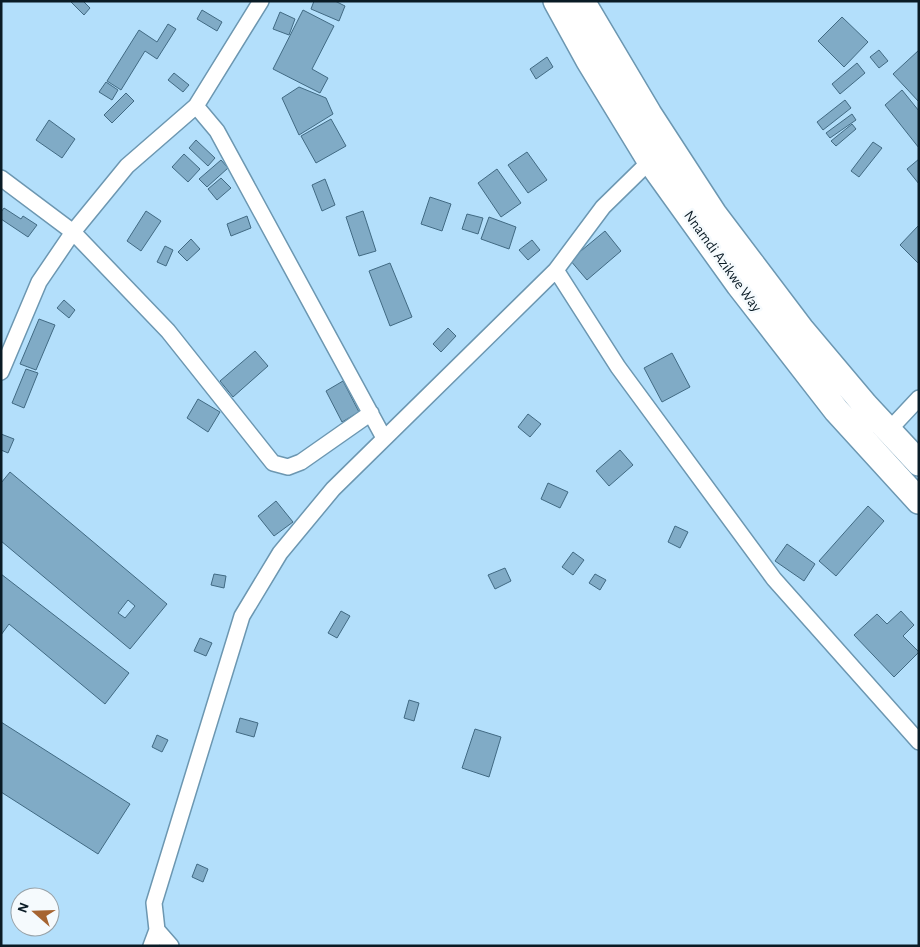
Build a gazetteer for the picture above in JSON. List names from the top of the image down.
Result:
{
  "streets": {
    "highway": ["Nnamdi Azikwe Way"]
  },
  "north": "left"
}
